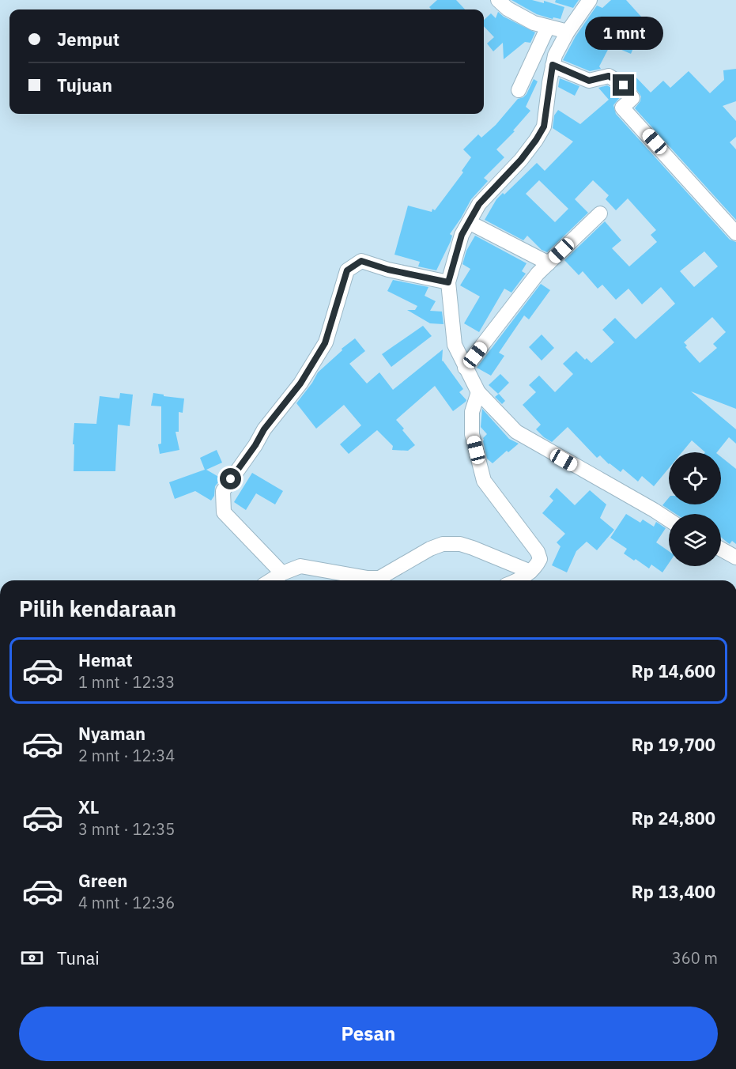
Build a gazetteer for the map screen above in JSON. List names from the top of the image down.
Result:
{
  "page": {
    "banner": ["Jemput", "Tujuan"],
    "bubble": "1 mnt",
    "heading": "Pilih kendaraan",
    "list": [
      {
        "name": "Hemat",
        "note": "1 mnt · 12:33",
        "value": "Rp 14,600"
      },
      {
        "name": "Nyaman",
        "note": "2 mnt · 12:34",
        "value": "Rp 19,700"
      },
      {
        "name": "XL",
        "note": "3 mnt · 12:35",
        "value": "Rp 24,800"
      },
      {
        "name": "Green",
        "note": "4 mnt · 12:36",
        "value": "Rp 13,400"
      }
    ],
    "pay": ["Tunai", "360 m"],
    "buttons": "Pesan"
  }
}
